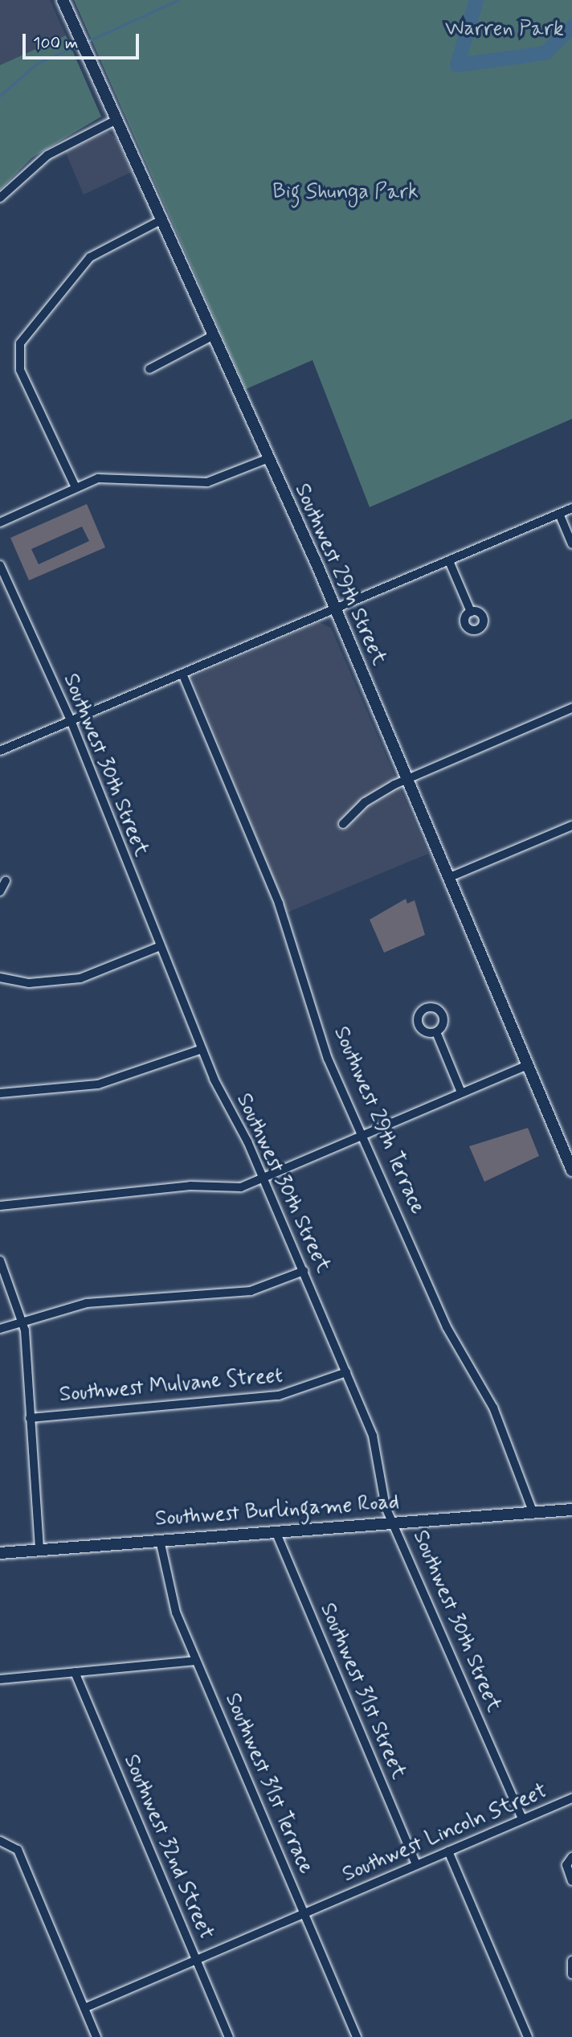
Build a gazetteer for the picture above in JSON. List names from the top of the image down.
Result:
{
  "streets": {
    "main road": ["Southwest 29th Street", "Southwest Burlingame Road"],
    "street": [
      "Southwest 30th Street",
      "Southwest 29th Terrace",
      "Southwest Mulvane Street",
      "Southwest 31st Street",
      "Southwest 31st Terrace",
      "Southwest Lincoln Street",
      "Southwest 32nd Street"
    ]
  },
  "crossings": [
    ["Southwest 30th Street", "Southwest Mulvane Street"],
    ["Southwest 30th Street", "Southwest Burlingame Road"],
    ["Southwest 30th Street", "Southwest Lincoln Street"],
    ["Southwest 29th Terrace", "Southwest Burlingame Road"],
    ["Southwest Burlingame Road", "Southwest 31st Street"],
    ["Southwest Burlingame Road", "Southwest 31st Terrace"],
    ["Southwest 31st Street", "Southwest Lincoln Street"],
    ["Southwest 31st Terrace", "Southwest Lincoln Street"],
    ["Southwest Lincoln Street", "Southwest 32nd Street"]
  ],
  "parks": ["Warren Park", "Big Shunga Park"],
  "scale_bar": "100 m"
}
